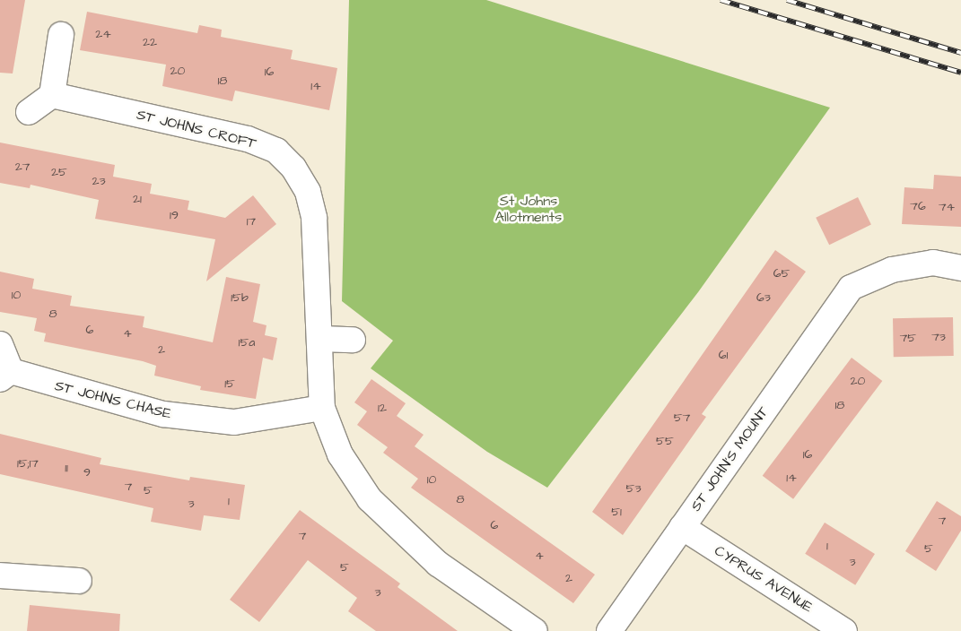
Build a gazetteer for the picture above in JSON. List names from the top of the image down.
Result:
{
  "streets": {
    "street": [
      "ST JOHNS CROFT",
      "ST JOHNS CHASE",
      "ST JOHN'S MOUNT",
      "CYPRUS AVENUE"
    ]
  },
  "crossings": [
    ["ST JOHNS CROFT", "ST JOHNS CHASE"],
    ["ST JOHN'S MOUNT", "CYPRUS AVENUE"]
  ],
  "parks": ["St Johns Allotments"],
  "house_numbers": [
    "24",
    "22",
    "20",
    "16",
    "18",
    "14",
    "27",
    "25",
    "23",
    "21",
    "76",
    "74",
    "19",
    "17",
    "65",
    "10",
    "15b",
    "63",
    "8",
    "6",
    "4",
    "73",
    "75",
    "15a",
    "2",
    "61",
    "20",
    "15",
    "18",
    "12",
    "57",
    "55",
    "16",
    "15;17",
    "11",
    "9",
    "14",
    "10",
    "7",
    "53",
    "5",
    "8",
    "1",
    "3",
    "51",
    "7",
    "6",
    "7",
    "1",
    "5",
    "4",
    "3",
    "5",
    "2",
    "3"
  ]
}
